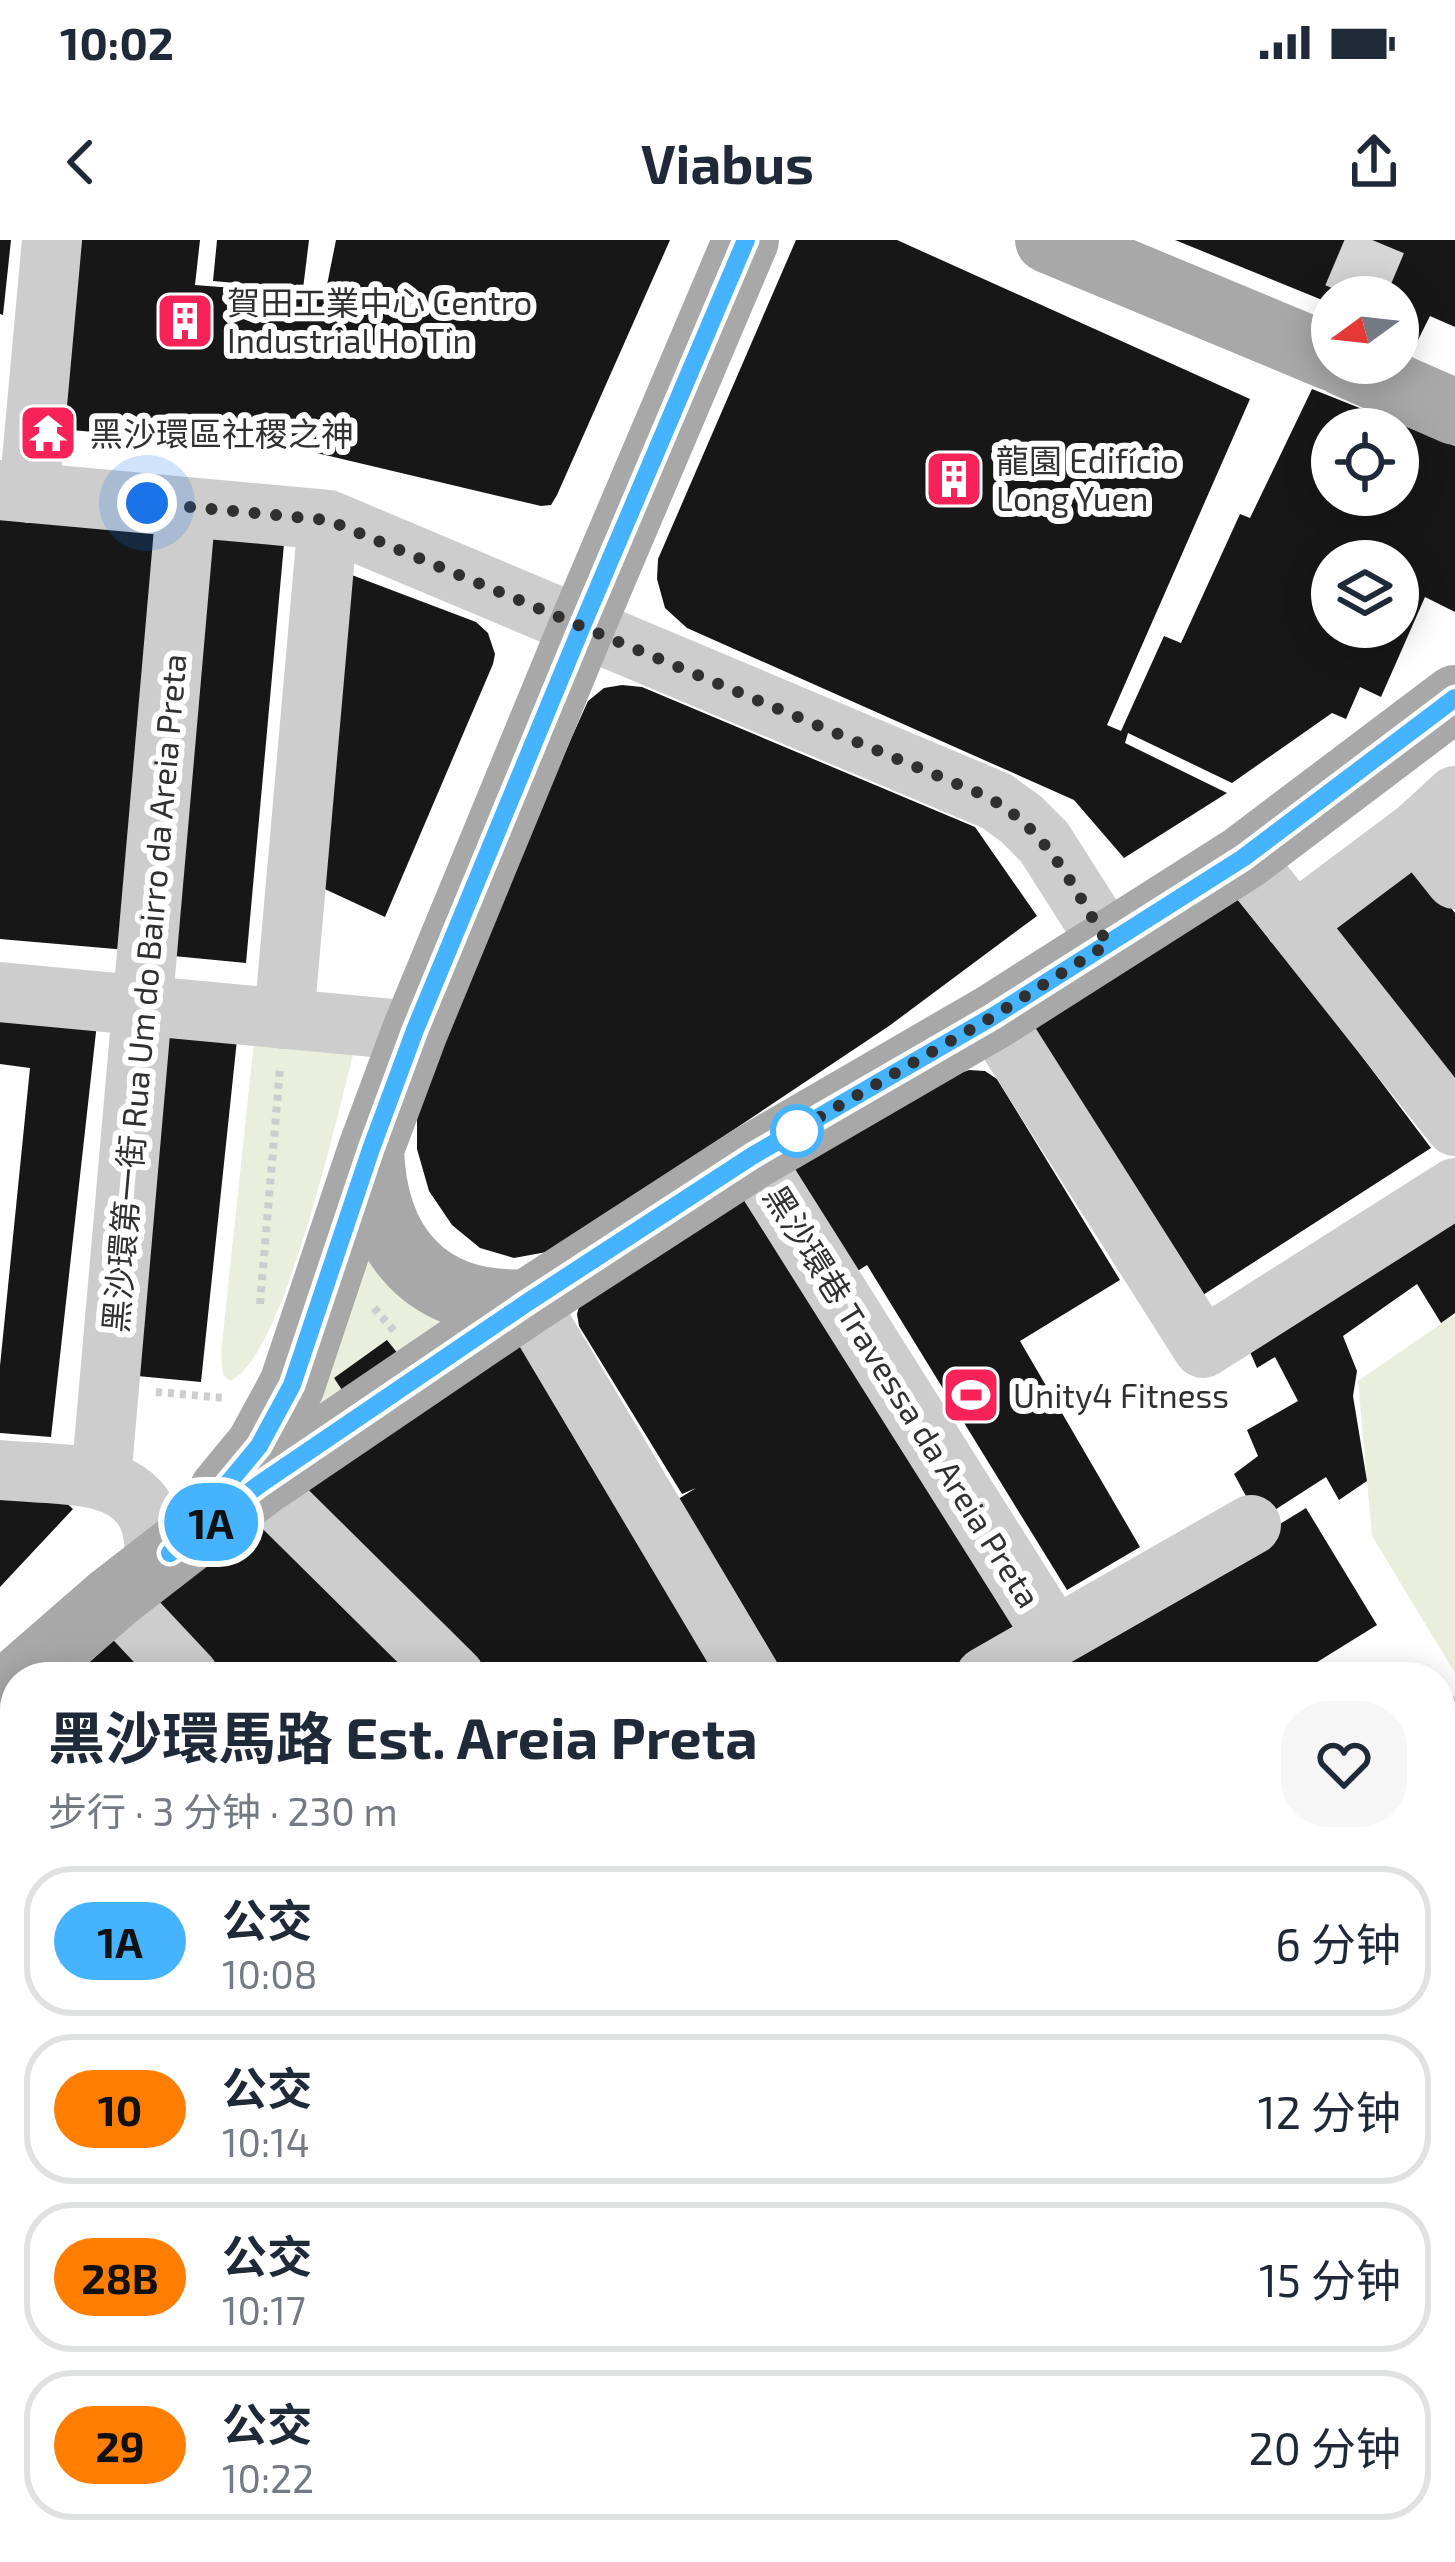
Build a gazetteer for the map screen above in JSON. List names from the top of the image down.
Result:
{
  "streets": {
    "street": ["黑沙環第一街 Rua Um do Bairro da Areia Preta", "黑沙環巷 Travessa da Areia Preta"]
  },
  "places": {
    "building": ["賀田工業中心 Centro Industrial Ho Tin", "龍園 Edifício Long Yuen"],
    "temple": ["黑沙環區社稷之神"],
    "sports": ["Unity4 Fitness"]
  },
  "lines": ["bus line 1A"],
  "north": "left",
  "page": {
    "status": "10:02",
    "header": "Viabus",
    "on_map": "1A",
    "heading": ["黑沙環馬路 Est. Areia Preta", "步行 · 3 分钟 · 230 m"],
    "list": [
      {
        "mark": "1A",
        "name": "公交",
        "note": "10:08",
        "value": "6 分钟"
      },
      {
        "mark": "10",
        "name": "公交",
        "note": "10:14",
        "value": "12 分钟"
      },
      {
        "mark": "28B",
        "name": "公交",
        "note": "10:17",
        "value": "15 分钟"
      },
      {
        "mark": "29",
        "name": "公交",
        "note": "10:22",
        "value": "20 分钟"
      }
    ]
  }
}
